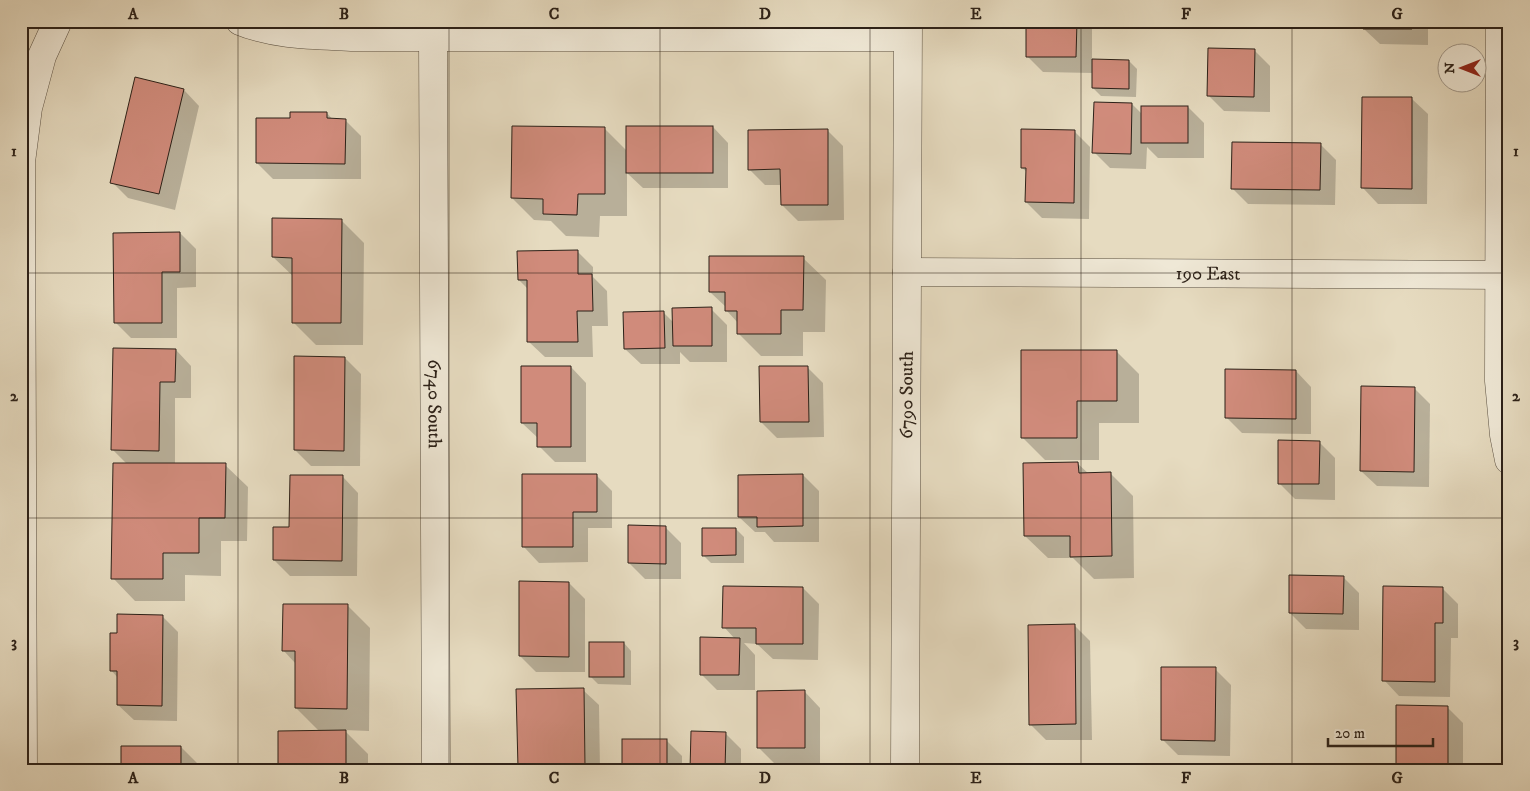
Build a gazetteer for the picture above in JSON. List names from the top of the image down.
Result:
{
  "streets": {
    "street": ["190 East", "6790 South", "6740 South"]
  },
  "crossings": [
    ["190 East", "6790 South"]
  ],
  "scale_bar": "20 m",
  "north": "left",
  "grid": {
    "columns": [
      "A",
      "B",
      "C",
      "D",
      "E",
      "F",
      "G"
    ],
    "rows": ["1", "2", "3"]
  }
}
